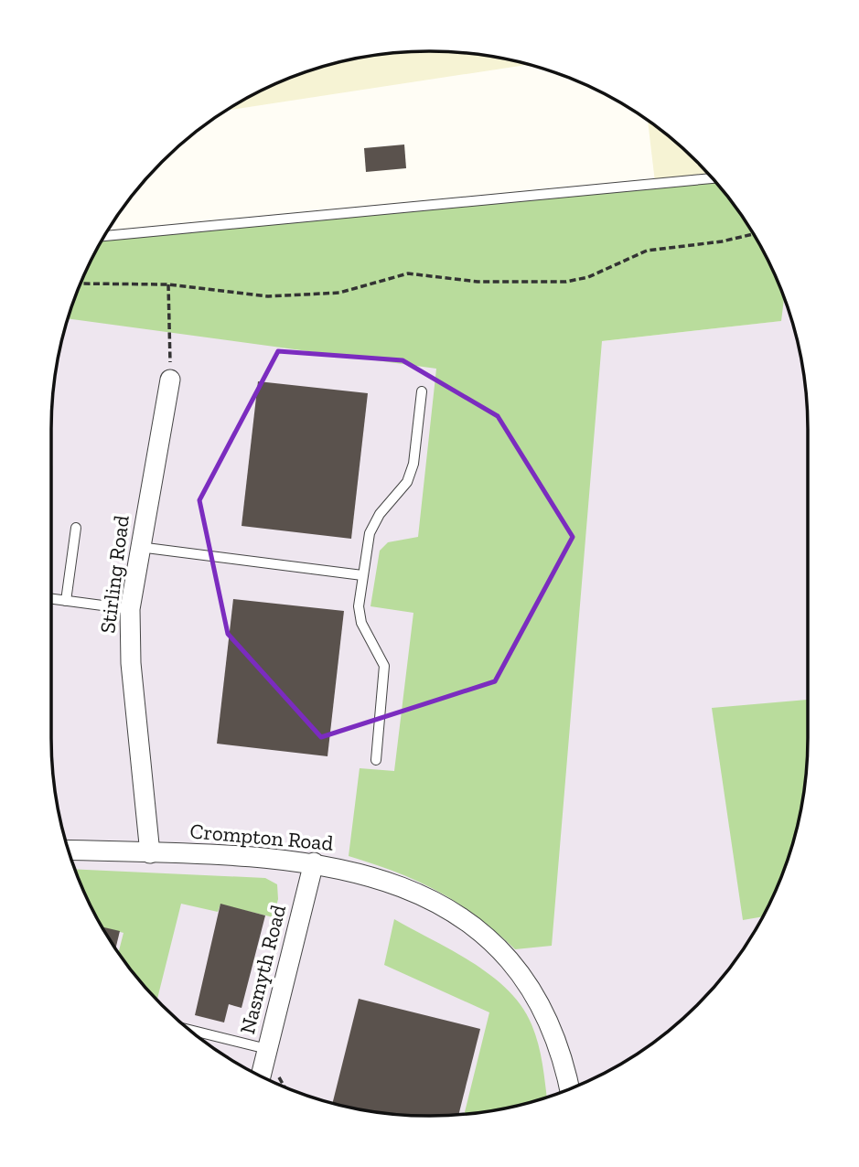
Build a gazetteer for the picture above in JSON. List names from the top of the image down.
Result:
{
  "streets": {
    "street": ["Stirling Road", "Crompton Road", "Nasmyth Road"]
  },
  "crossings": [
    ["Stirling Road", "Crompton Road"],
    ["Crompton Road", "Nasmyth Road"]
  ]
}
